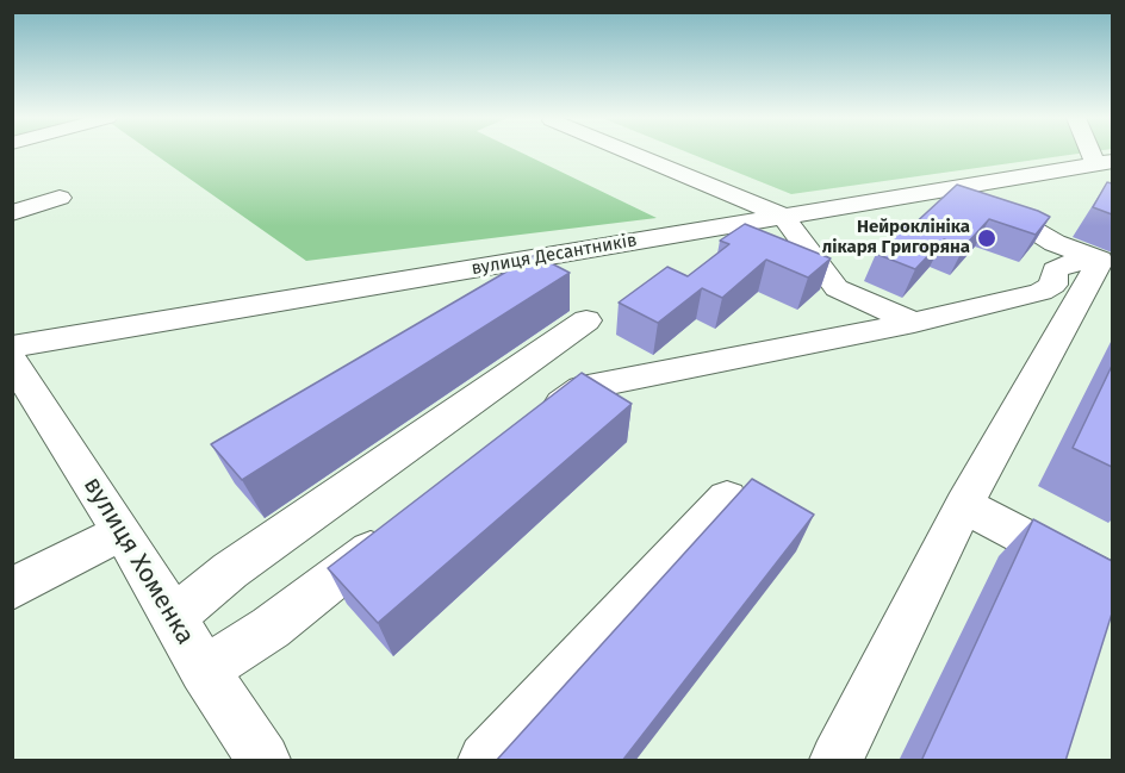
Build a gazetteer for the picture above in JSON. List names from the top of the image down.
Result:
{
  "streets": {
    "street": ["вулиця Десантників", "вулиця Хоменка"]
  },
  "places": ["Нейроклініка лікаря Григоряна"]
}
